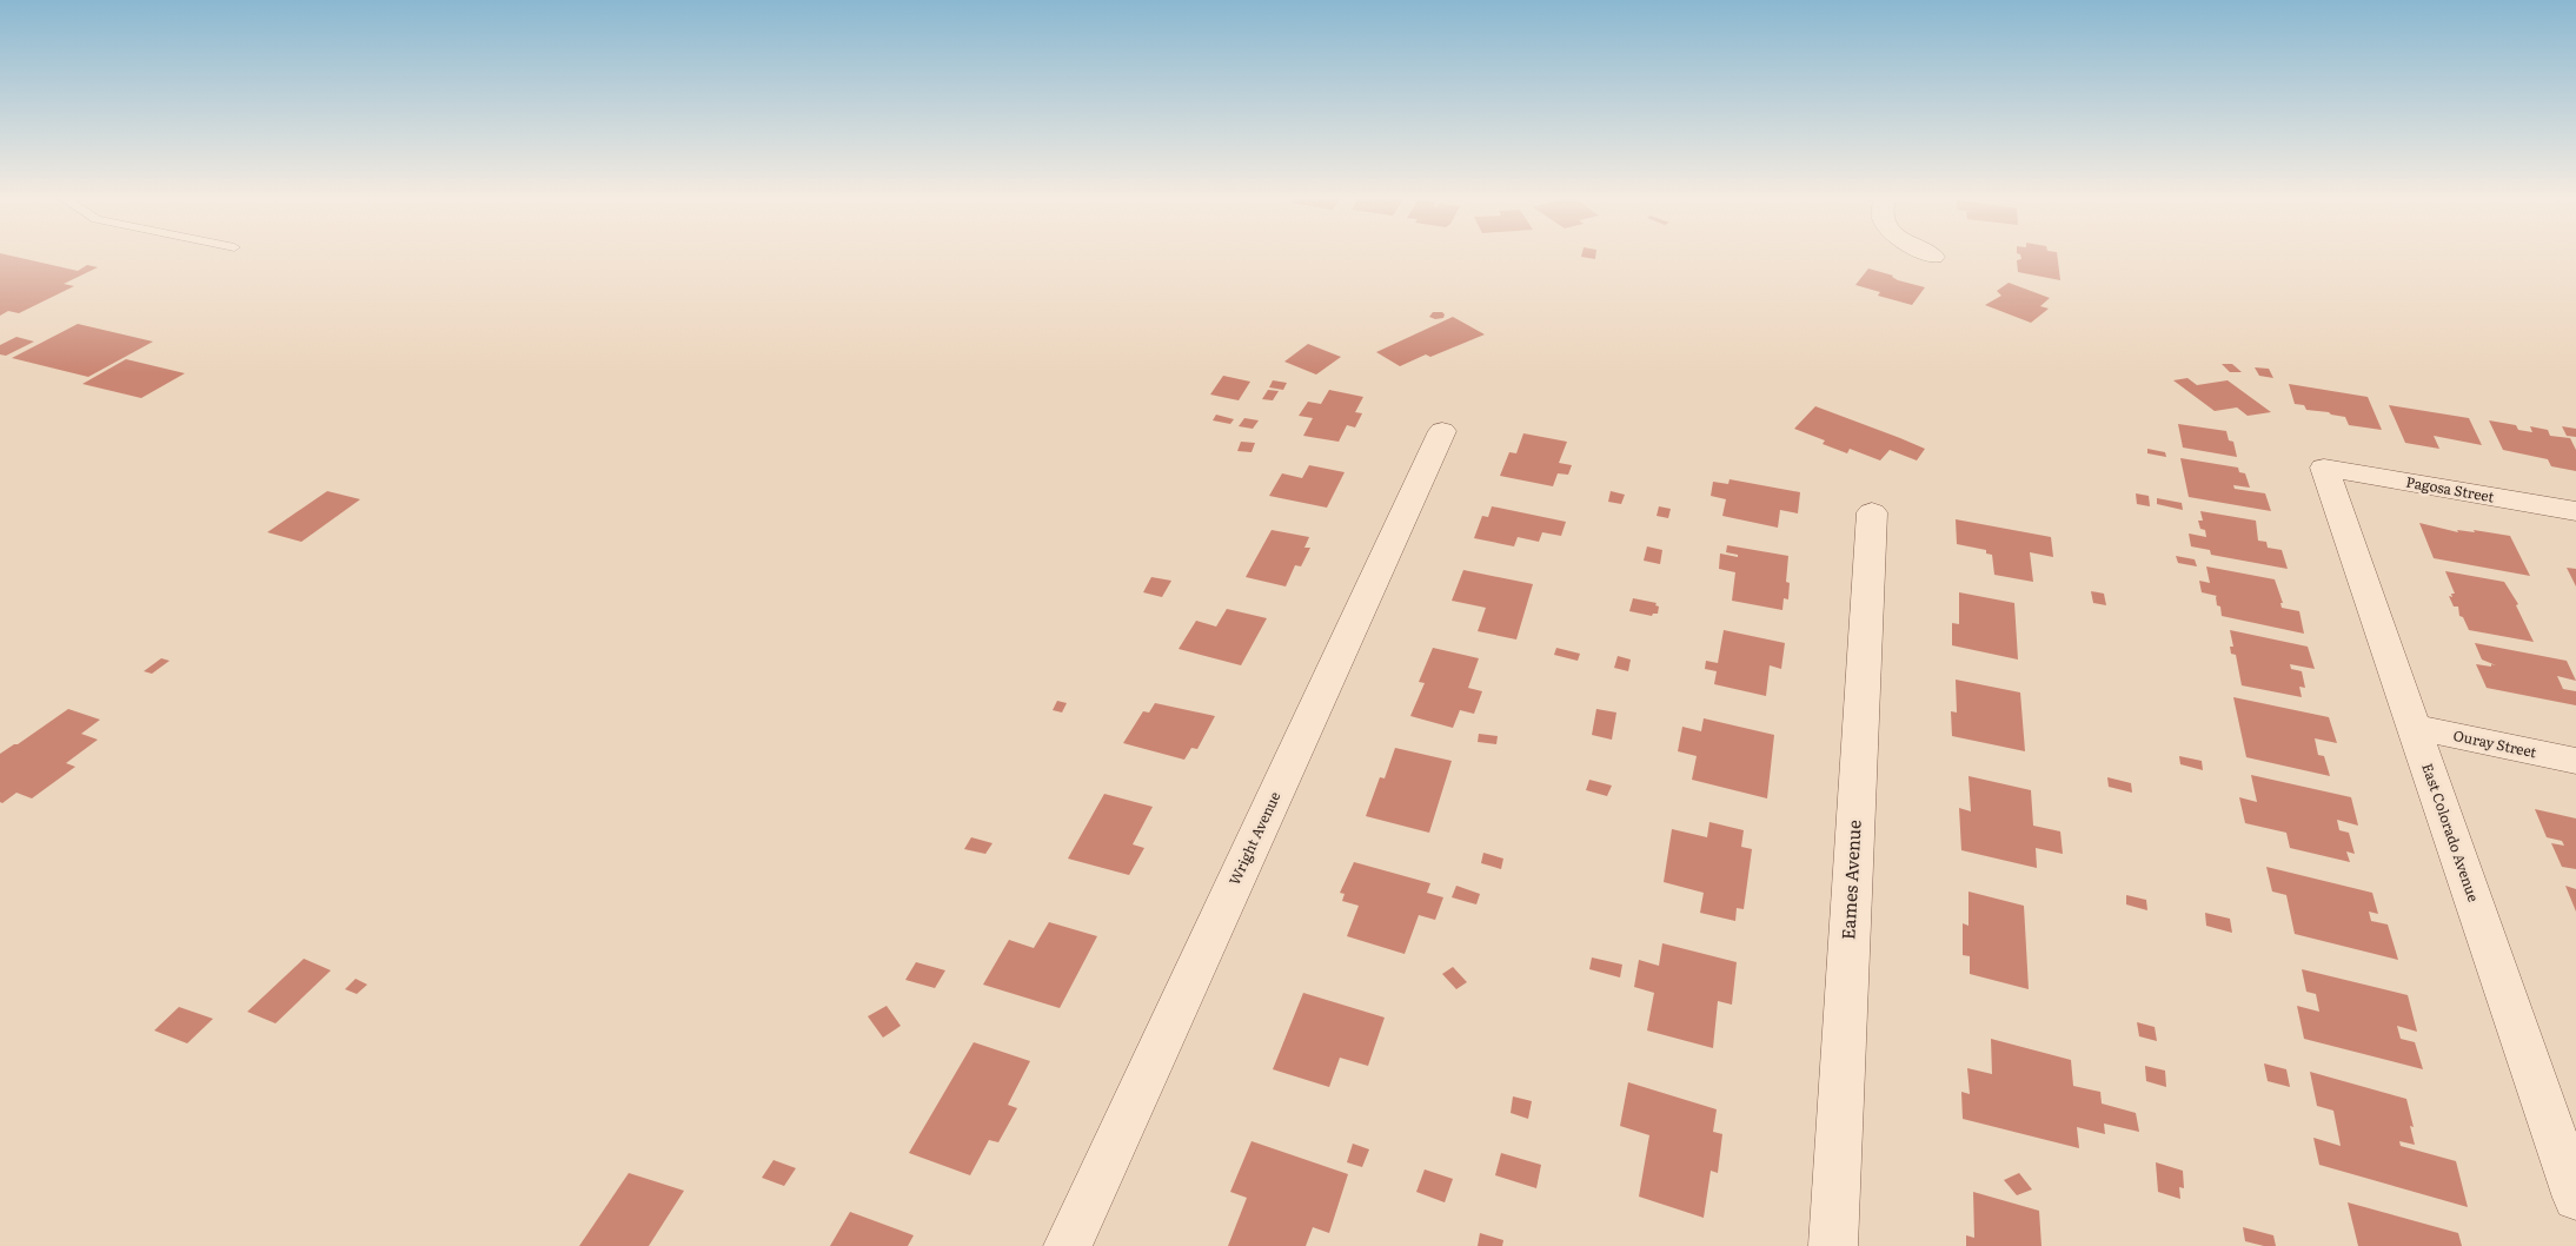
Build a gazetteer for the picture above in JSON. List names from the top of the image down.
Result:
{
  "streets": {
    "street": [
      "Pagosa Street",
      "Ouray Street",
      "East Colorado Avenue",
      "Wright Avenue",
      "Eames Avenue"
    ]
  },
  "crossings": [
    ["Pagosa Street", "East Colorado Avenue"],
    ["Ouray Street", "East Colorado Avenue"]
  ]
}
